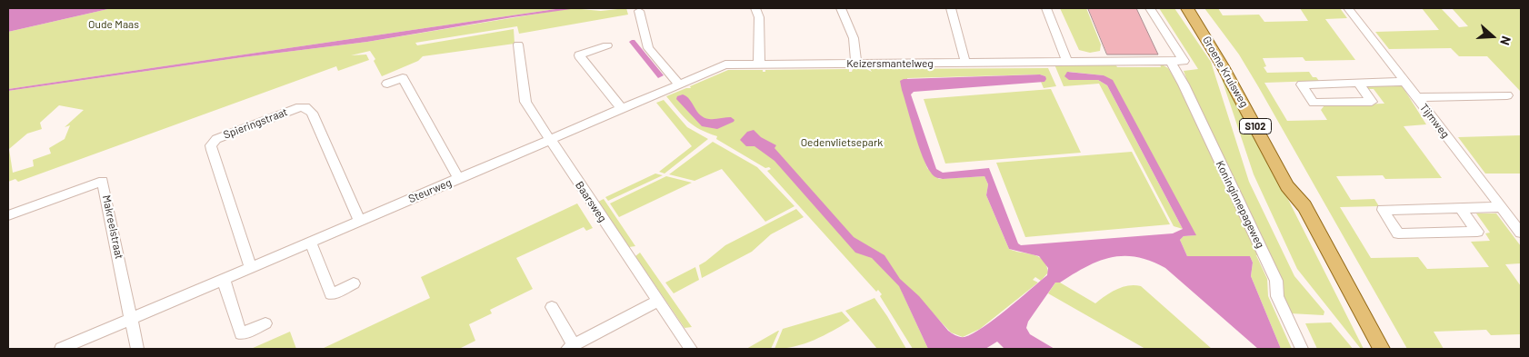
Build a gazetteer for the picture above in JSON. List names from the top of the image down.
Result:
{
  "streets": {
    "main road": ["Groene Kruisweg", "S102"],
    "street": [
      "Keizersmantelweg",
      "Tijmweg",
      "Spieringstraat",
      "Steurweg",
      "Baarsweg",
      "Koninginnepageweg",
      "Makreelstraat"
    ]
  },
  "crossings": [
    ["Keizersmantelweg", "Steurweg"],
    ["Keizersmantelweg", "Baarsweg"],
    ["Keizersmantelweg", "Koninginnepageweg"],
    ["Spieringstraat", "Steurweg"],
    ["Steurweg", "Baarsweg"],
    ["Steurweg", "Makreelstraat"]
  ],
  "parks": ["Oude Maas", "Oedenvlietsepark"],
  "north": "right"
}
